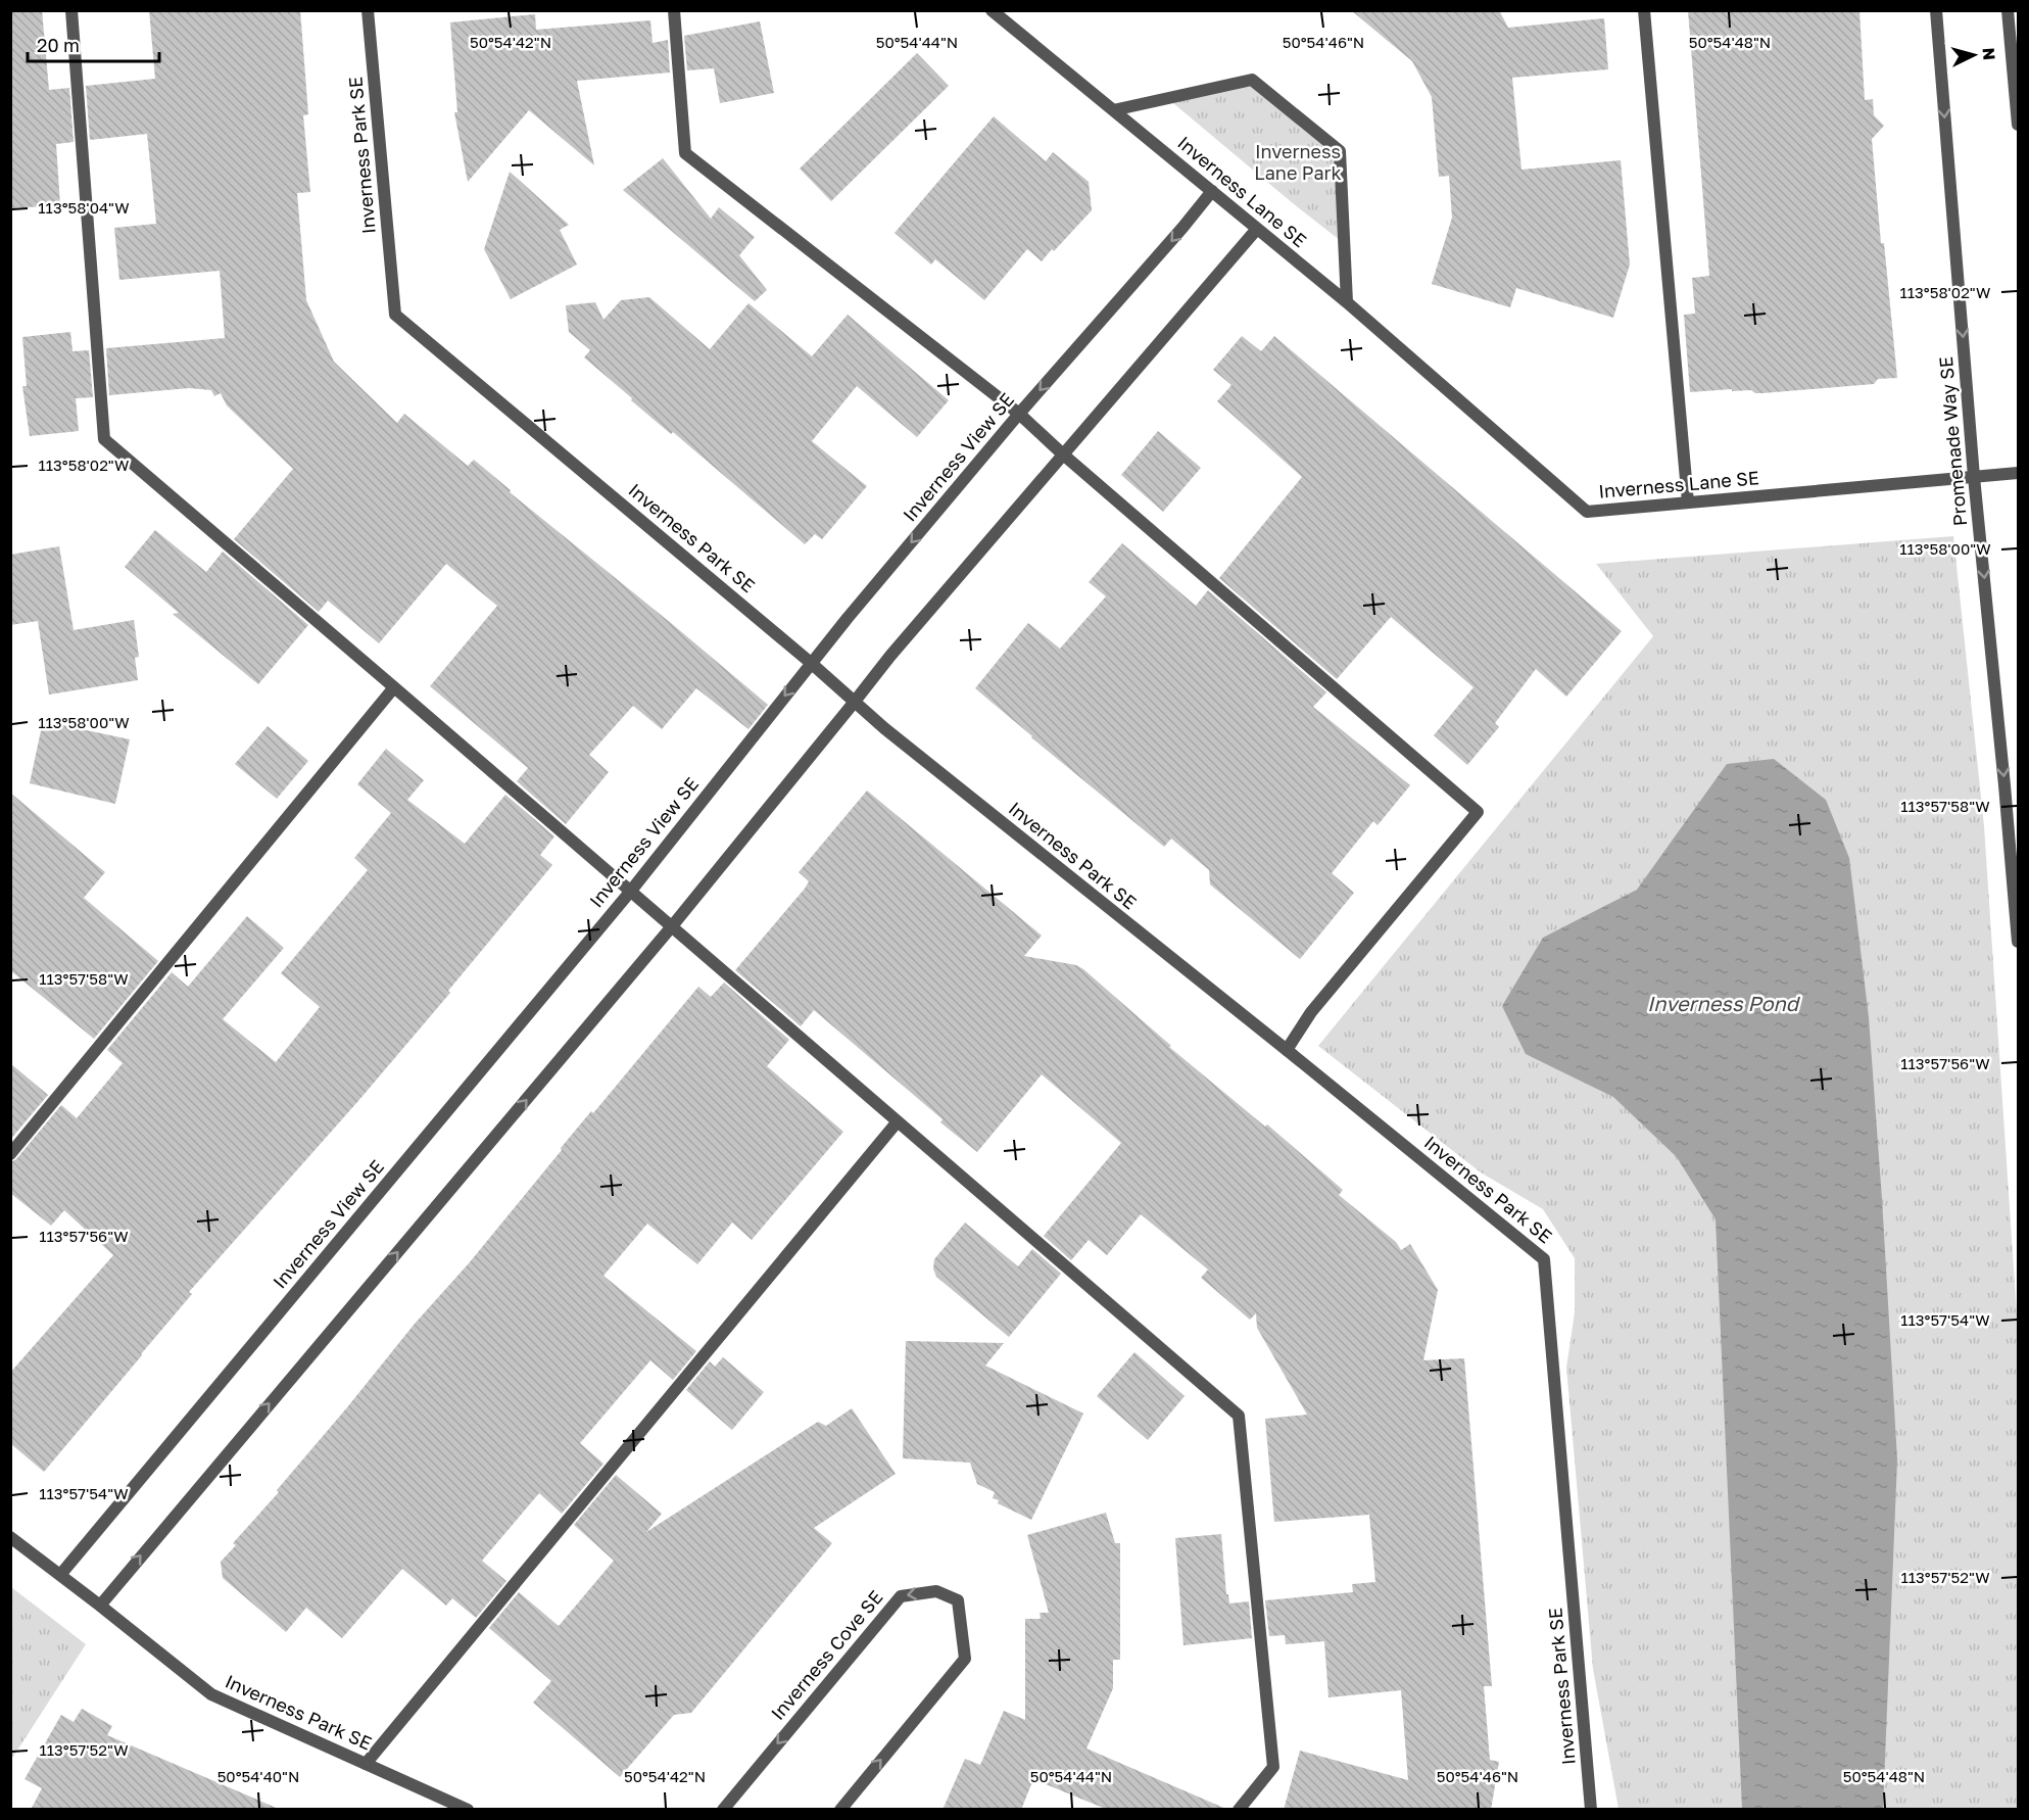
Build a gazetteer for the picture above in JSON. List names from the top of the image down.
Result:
{
  "streets": {
    "street": [
      "Inverness Park SE",
      "Inverness Lane SE",
      "Promenade Way SE",
      "Inverness View SE",
      "Inverness Cove SE"
    ]
  },
  "crossings": [
    ["Inverness Park SE", "Inverness View SE"],
    ["Inverness Lane SE", "Promenade Way SE"],
    ["Inverness Lane SE", "Inverness View SE"]
  ],
  "one_way": ["Promenade Way SE"],
  "water": ["Inverness Pond"],
  "parks": ["Inverness Lane Park"],
  "scale_bar": "20 m",
  "north": "right",
  "coordinates": [
    "50°54'42\"N",
    "50°54'44\"N",
    "50°54'46\"N",
    "50°54'48\"N",
    "113°58'04\"W",
    "113°58'02\"W",
    "113°58'00\"W",
    "113°57'58\"W",
    "113°57'56\"W",
    "113°57'54\"W",
    "113°57'52\"W",
    "50°54'40\"N"
  ]
}
